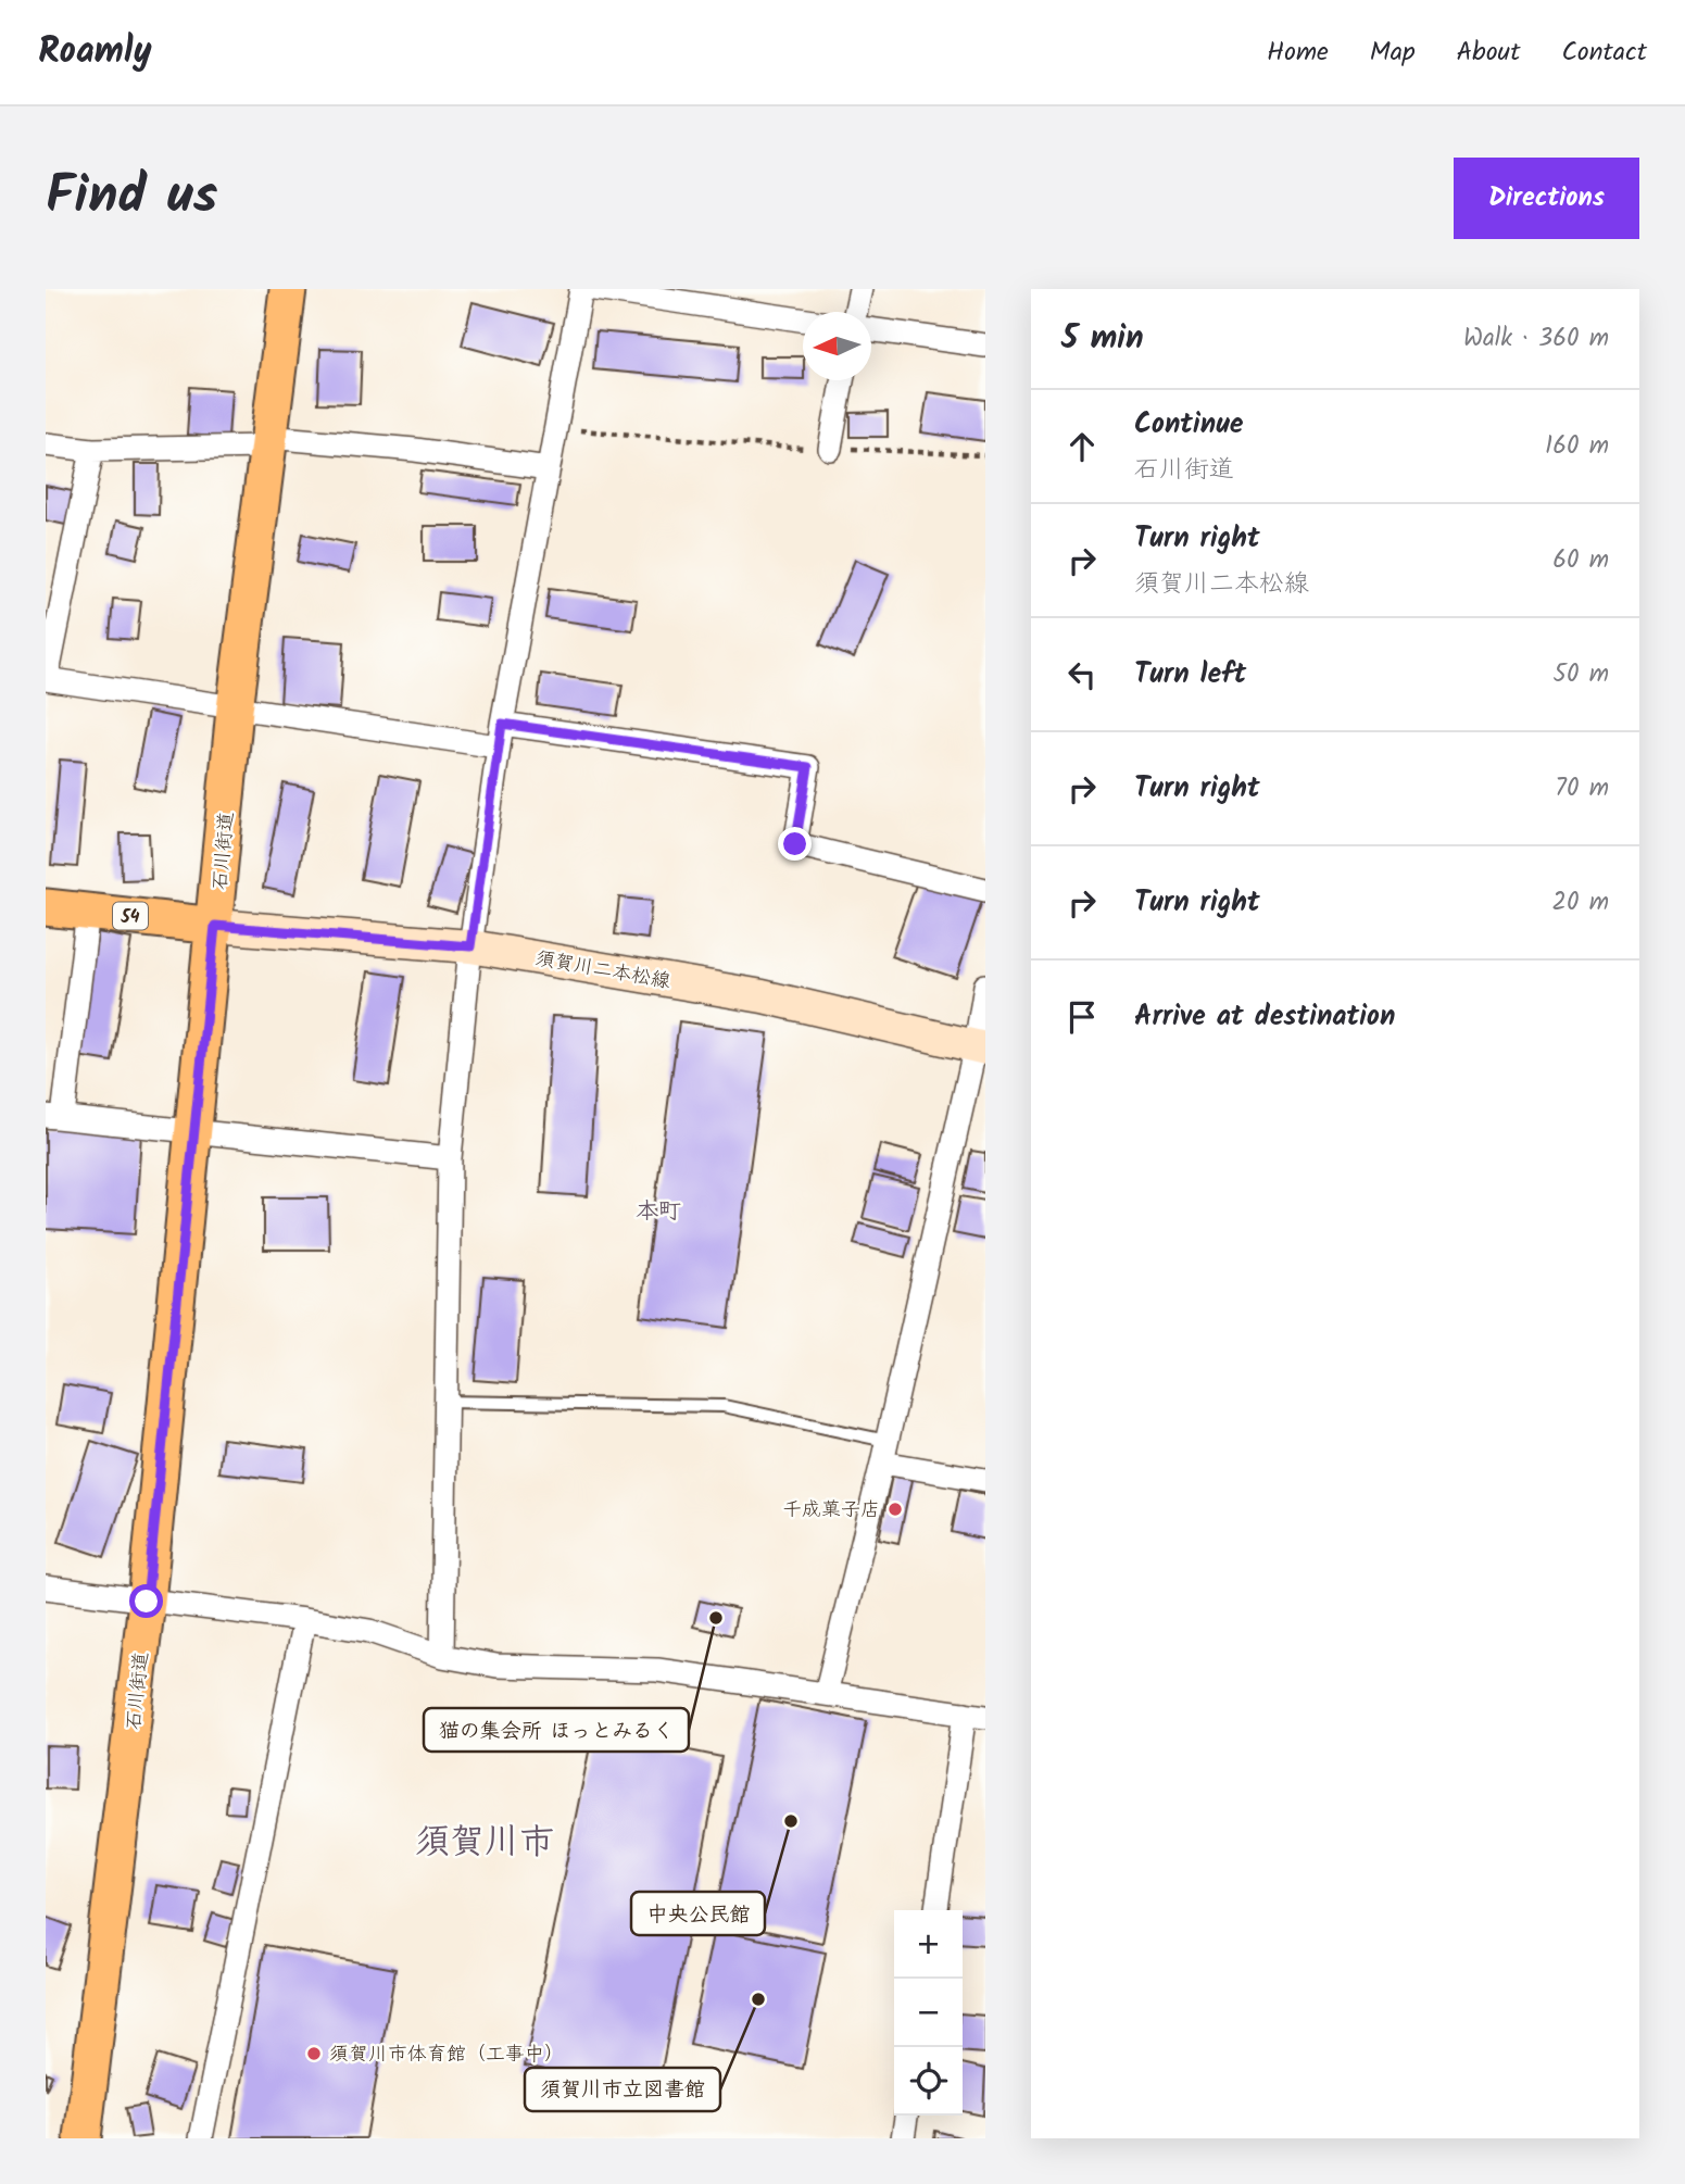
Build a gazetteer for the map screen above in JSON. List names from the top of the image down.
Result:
{
  "streets": {
    "main road": ["石川街道", "54", "須賀川二本松線"]
  },
  "crossings": [
    ["石川街道", "54"],
    ["石川街道", "須賀川二本松線"],
    ["54", "須賀川二本松線"]
  ],
  "districts": ["本町", "須賀川市"],
  "places": [
    "千成菓子店",
    "猫の集会所 ほっとみるく",
    "中央公民館",
    "須賀川市立図書館",
    "須賀川市体育館（工事中）"
  ],
  "north": "left",
  "page": {
    "header": "Roamly",
    "nav": [
      "Home",
      "Map",
      "About",
      "Contact"
    ],
    "title": "Find us",
    "buttons": "Directions",
    "heading": ["5 min", "Walk · 360 m"],
    "list": [
      ["Continue", "石川街道", "160 m"],
      ["Turn right", "須賀川二本松線", "60 m"],
      ["Turn left", "50 m"],
      ["Turn right", "70 m"],
      ["Turn right", "20 m"],
      "Arrive at destination"
    ],
    "map_buttons": ["+", "−"]
  }
}
